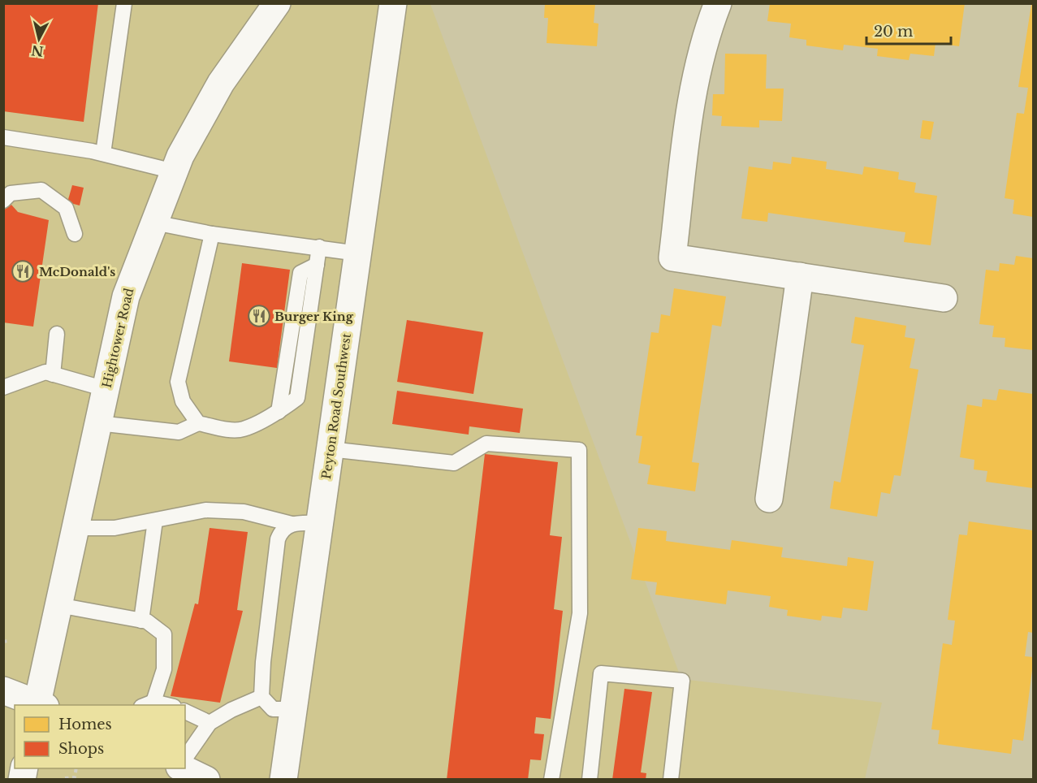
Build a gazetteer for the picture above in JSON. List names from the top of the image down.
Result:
{
  "streets": {
    "street": ["Hightower Road", "Peyton Road Southwest"]
  },
  "places": {
    "restaurant": ["McDonald's", "Burger King"]
  },
  "legend": ["Homes", "Shops"],
  "scale_bar": "20 m",
  "north": "bottom"
}
